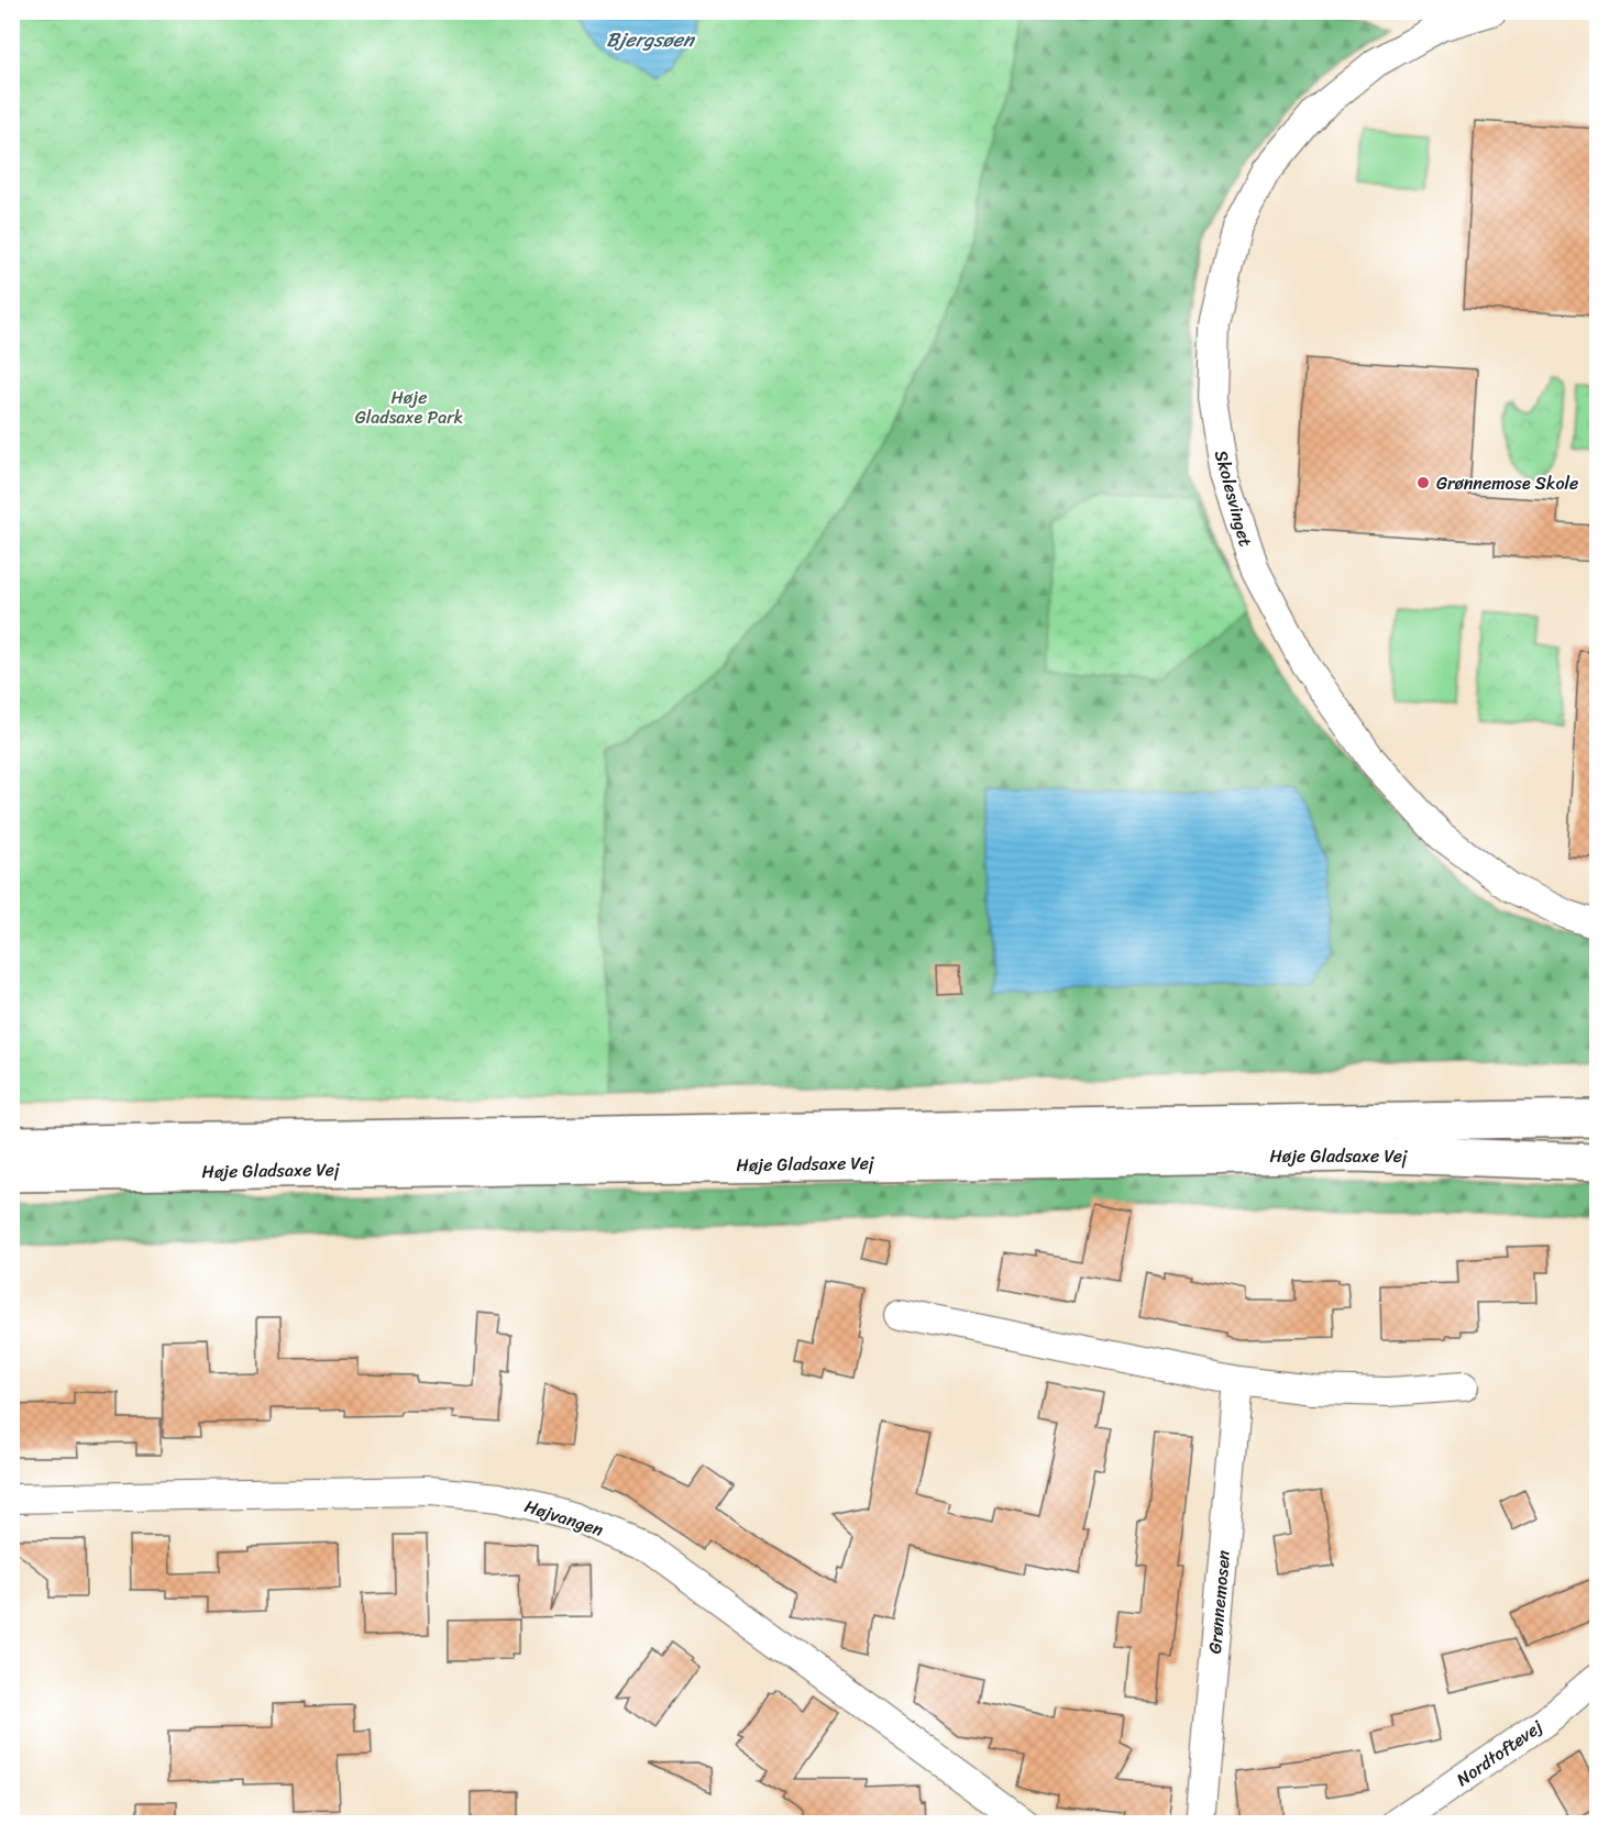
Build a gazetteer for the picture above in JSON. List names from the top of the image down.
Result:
{
  "streets": {
    "street": [
      "Skolesvinget",
      "Høje Gladsaxe Vej",
      "Højvangen",
      "Grønnemosen",
      "Nordtoftevej"
    ]
  },
  "water": ["Bjergsøen"],
  "parks": ["Høje Gladsaxe Park"],
  "places": ["Grønnemose Skole"]
}
